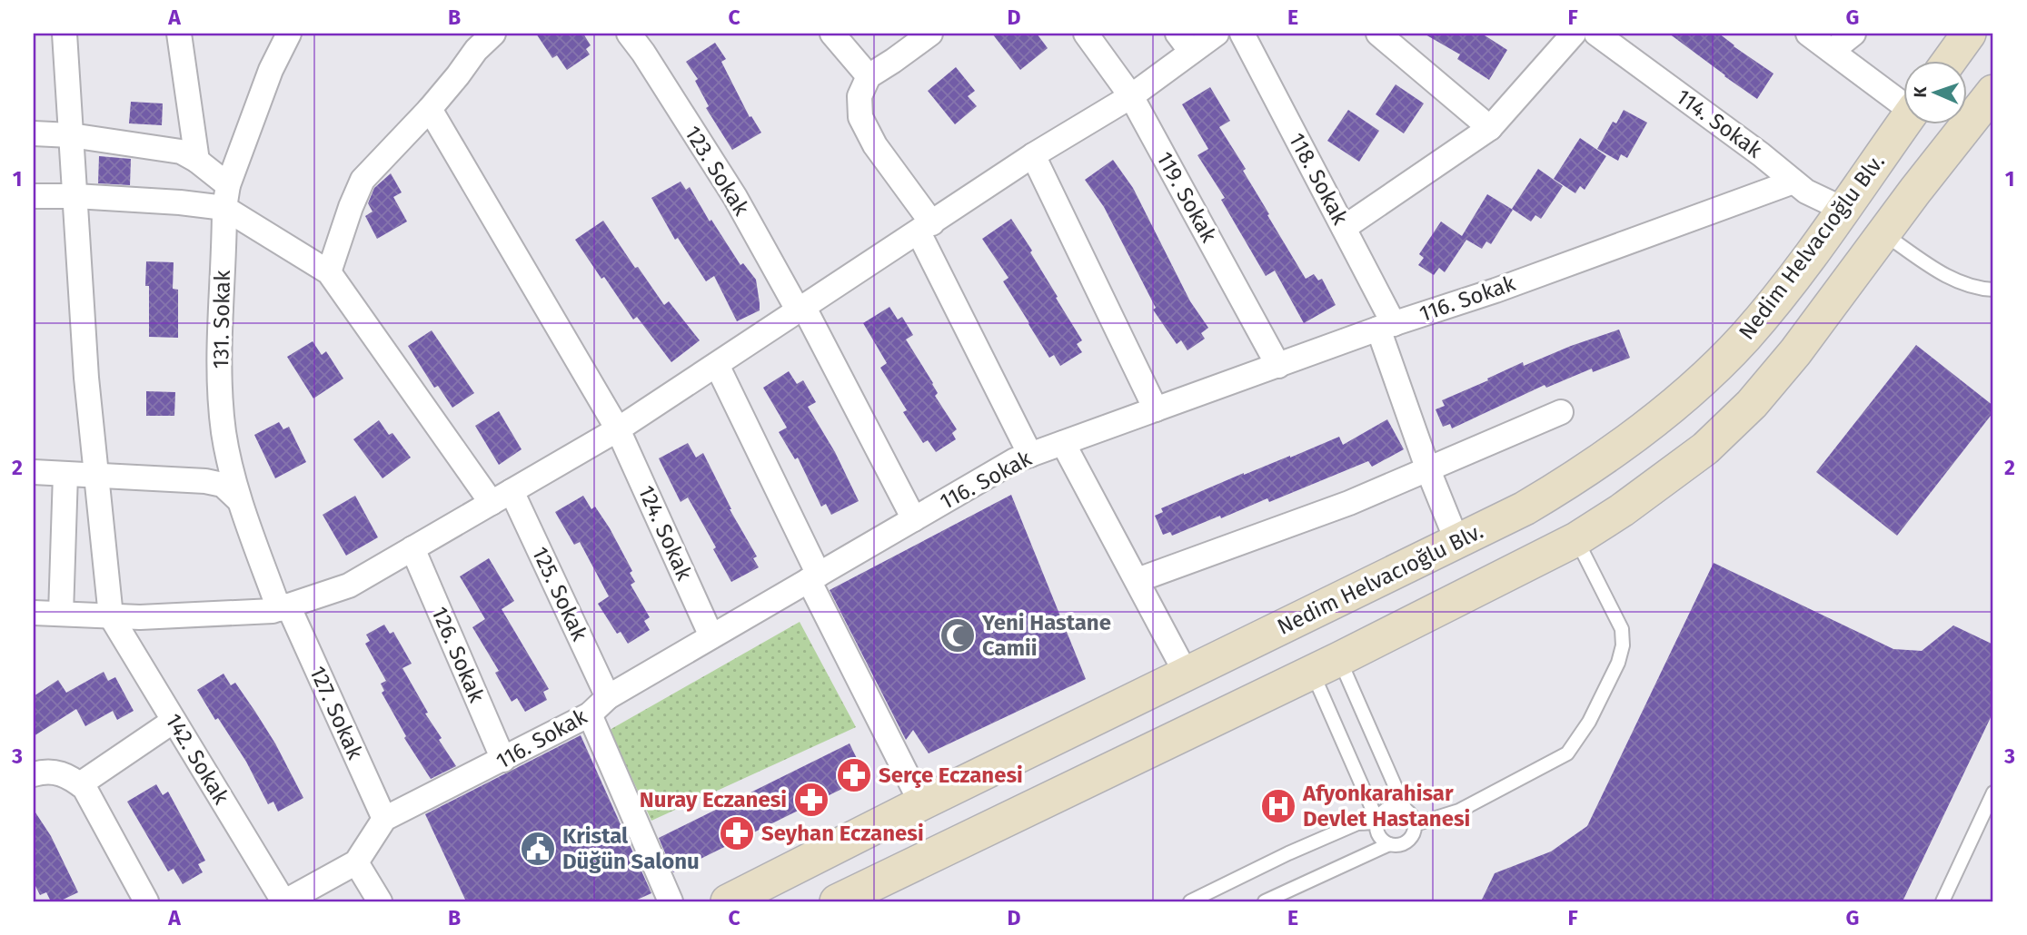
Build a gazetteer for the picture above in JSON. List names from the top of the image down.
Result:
{
  "streets": {
    "main road": ["Nedim Helvacıoğlu Blv."],
    "street": [
      "114. Sokak",
      "123. Sokak",
      "118. Sokak",
      "119. Sokak",
      "116. Sokak",
      "131. Sokak",
      "124. Sokak",
      "125. Sokak",
      "126. Sokak",
      "127. Sokak",
      "142. Sokak"
    ]
  },
  "crossings": [
    ["114. Sokak", "Nedim Helvacıoğlu Blv."],
    ["114. Sokak", "116. Sokak"],
    ["123. Sokak", "116. Sokak"],
    ["118. Sokak", "Nedim Helvacıoğlu Blv."],
    ["118. Sokak", "116. Sokak"],
    ["119. Sokak", "116. Sokak"],
    ["116. Sokak", "124. Sokak"],
    ["116. Sokak", "125. Sokak"],
    ["116. Sokak", "126. Sokak"],
    ["116. Sokak", "127. Sokak"],
    ["131. Sokak", "127. Sokak"]
  ],
  "places": {
    "mosque": ["Yeni Hastane Camii"],
    "pharmacy": ["Serçe Eczanesi", "Nuray Eczanesi", "Seyhan Eczanesi"],
    "hospital": ["Afyonkarahisar Devlet Hastanesi"],
    "public building": ["Kristal Düğün Salonu"]
  },
  "north": "left",
  "grid": {
    "columns": [
      "A",
      "B",
      "C",
      "D",
      "E",
      "F",
      "G"
    ],
    "rows": ["1", "2", "3"]
  }
}
